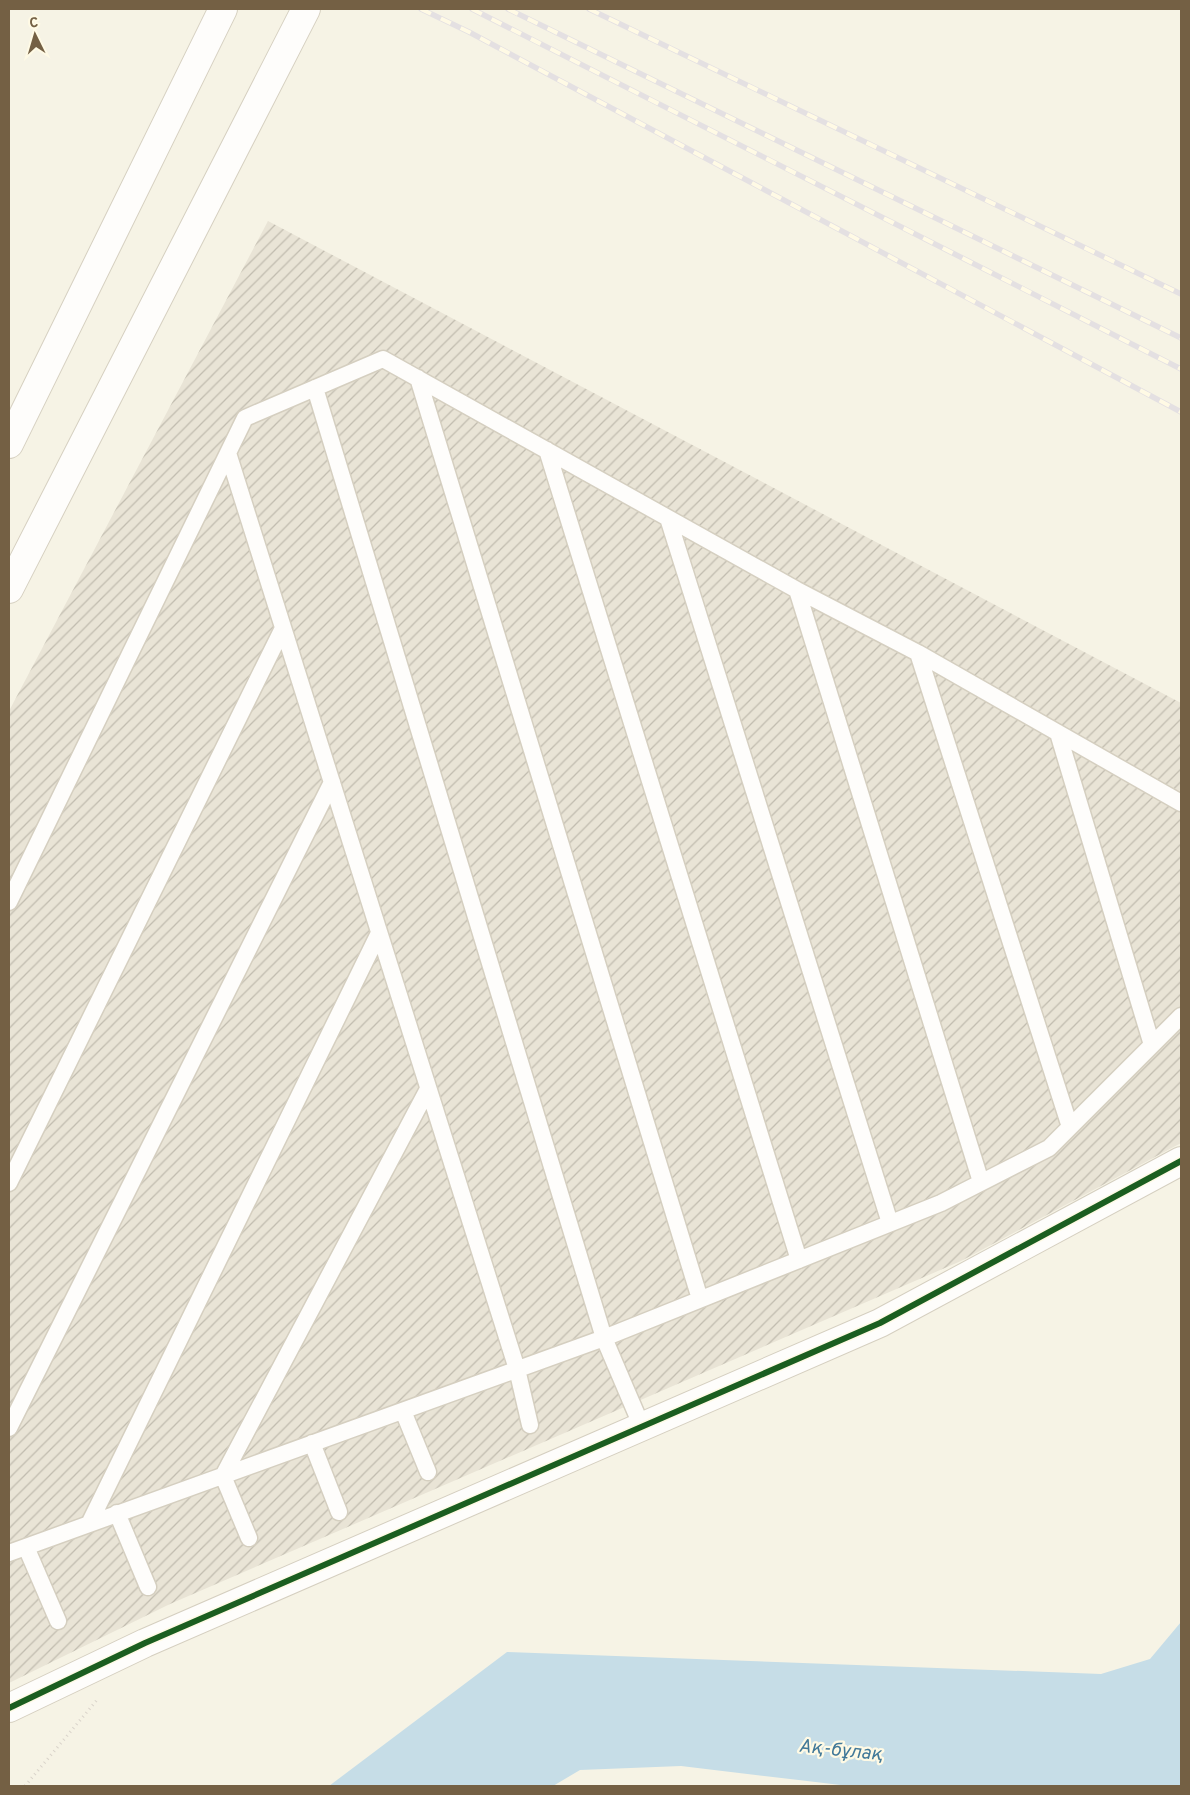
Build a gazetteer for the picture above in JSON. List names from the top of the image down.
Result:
{
  "water": ["Ақ-бұлақ"],
  "north": "top"
}
